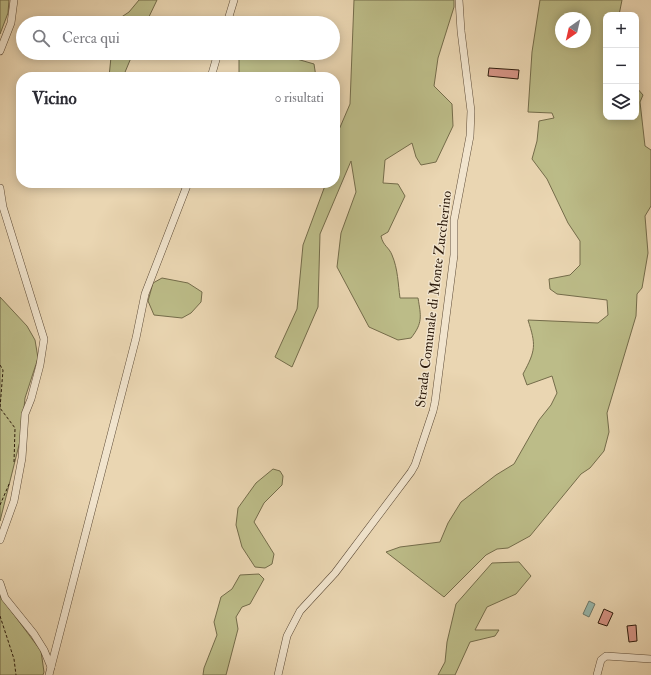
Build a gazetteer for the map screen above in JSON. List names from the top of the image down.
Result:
{
  "streets": {
    "street": ["Strada Comunale di Monte Zuccherino"]
  },
  "north": "bottom left",
  "page": {
    "map_buttons": ["+", "−"],
    "search": "Cerca qui",
    "heading": ["Vicino", "0 risultati"]
  }
}
